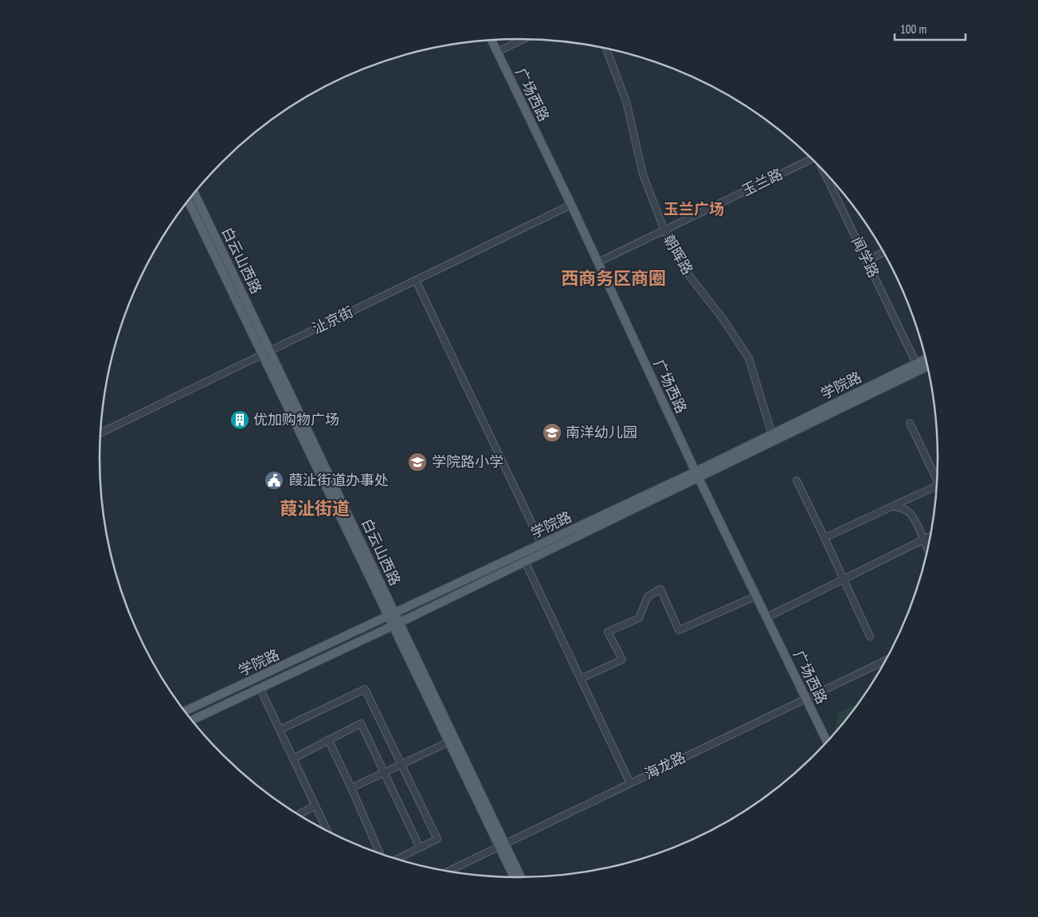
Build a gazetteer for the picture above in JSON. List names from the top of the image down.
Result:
{
  "streets": {
    "main road": ["广场西路", "白云山西路", "学院路"],
    "street": [
      "玉兰路",
      "朝晖路",
      "闻学路",
      "沚京街",
      "海龙路"
    ]
  },
  "crossings": [
    ["广场西路", "玉兰路"],
    ["广场西路", "沚京街"],
    ["广场西路", "学院路"],
    ["广场西路", "海龙路"],
    ["玉兰路", "朝晖路"],
    ["朝晖路", "学院路"],
    ["闻学路", "学院路"],
    ["白云山西路", "沚京街"],
    ["白云山西路", "学院路"],
    ["白云山西路", "海龙路"]
  ],
  "districts": ["玉兰广场", "西商务区商圈", "葭沚街道"],
  "places": {
    "building": ["优加购物广场"],
    "school or university": ["南洋幼儿园", "学院路小学"],
    "public building": ["葭沚街道办事处"]
  },
  "scale_bar": "100 m"
}
